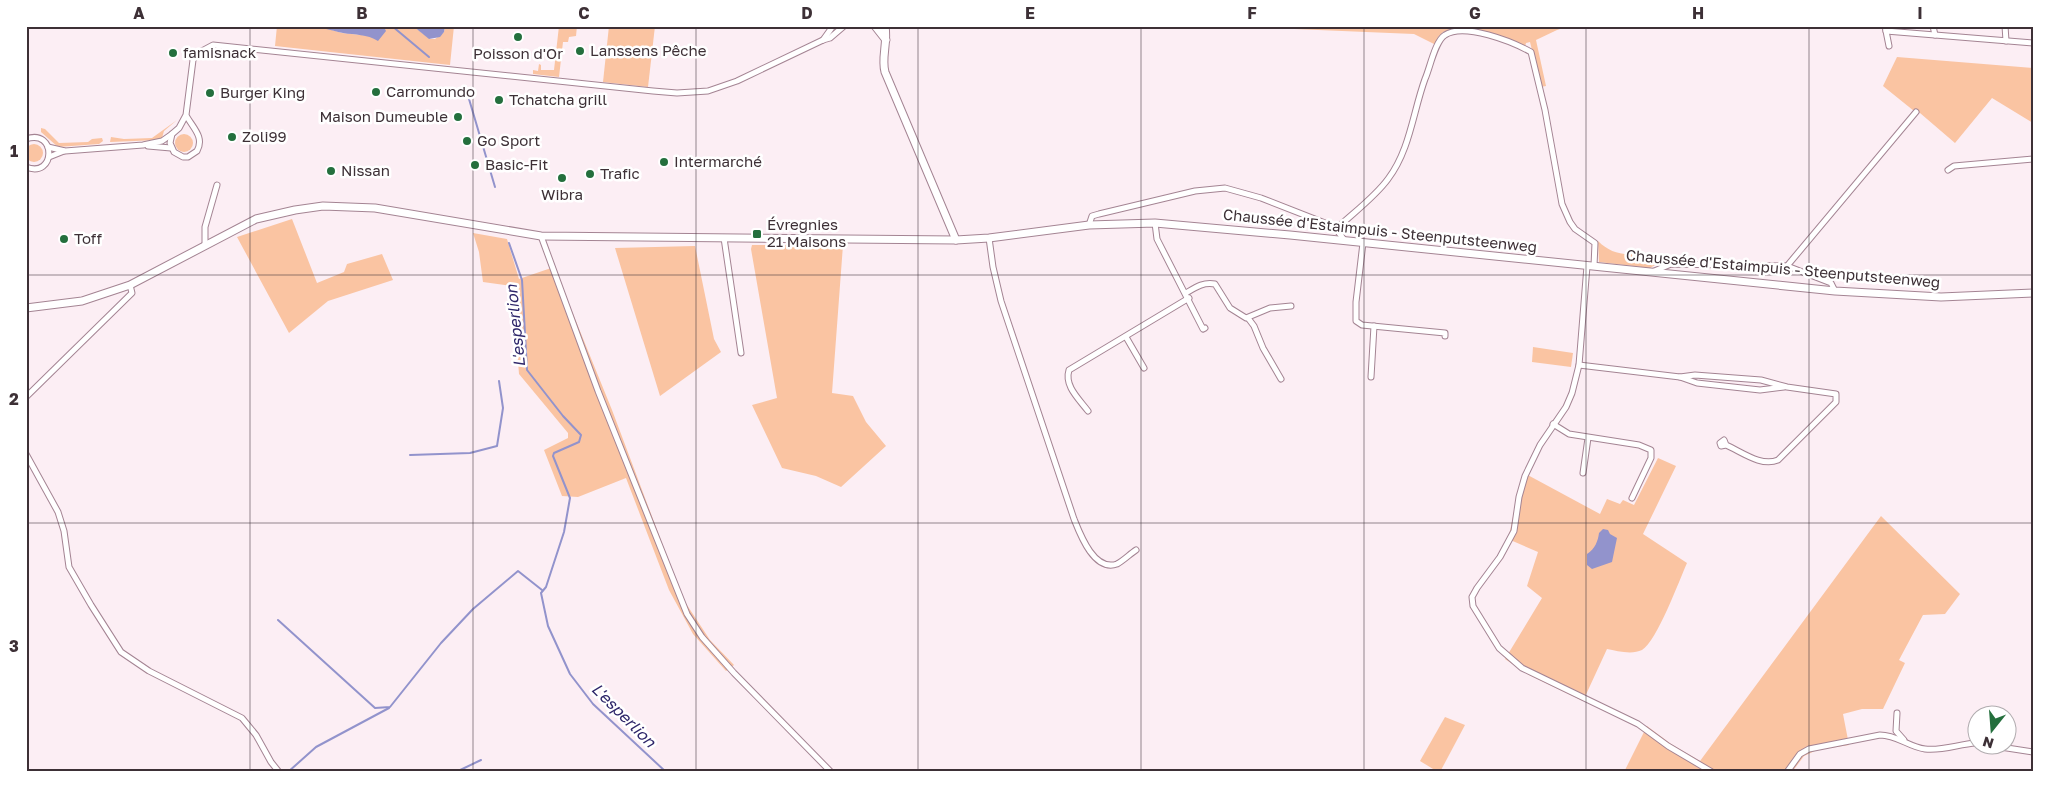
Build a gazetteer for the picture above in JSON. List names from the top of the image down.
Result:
{
  "streets": {
    "main road": ["Chaussée d'Estaimpuis - Steenputsteenweg"]
  },
  "water": ["L'esperlion"],
  "places": {
    "other": [
      "Poisson d'Or",
      "Lanssens Pêche",
      "famisnack",
      "Carromundo",
      "Burger King",
      "Tchatcha grill",
      "Maison Dumeuble",
      "Zoli99",
      "Go Sport",
      "Intermarché",
      "Basic-Fit",
      "Nissan",
      "Trafic",
      "Wibra",
      "Toff"
    ],
    "transit": ["Évregnies 21 Maisons"]
  },
  "north": "bottom",
  "grid": {
    "columns": [
      "A",
      "B",
      "C",
      "D",
      "E",
      "F",
      "G",
      "H",
      "I"
    ],
    "rows": ["1", "2", "3"]
  }
}
